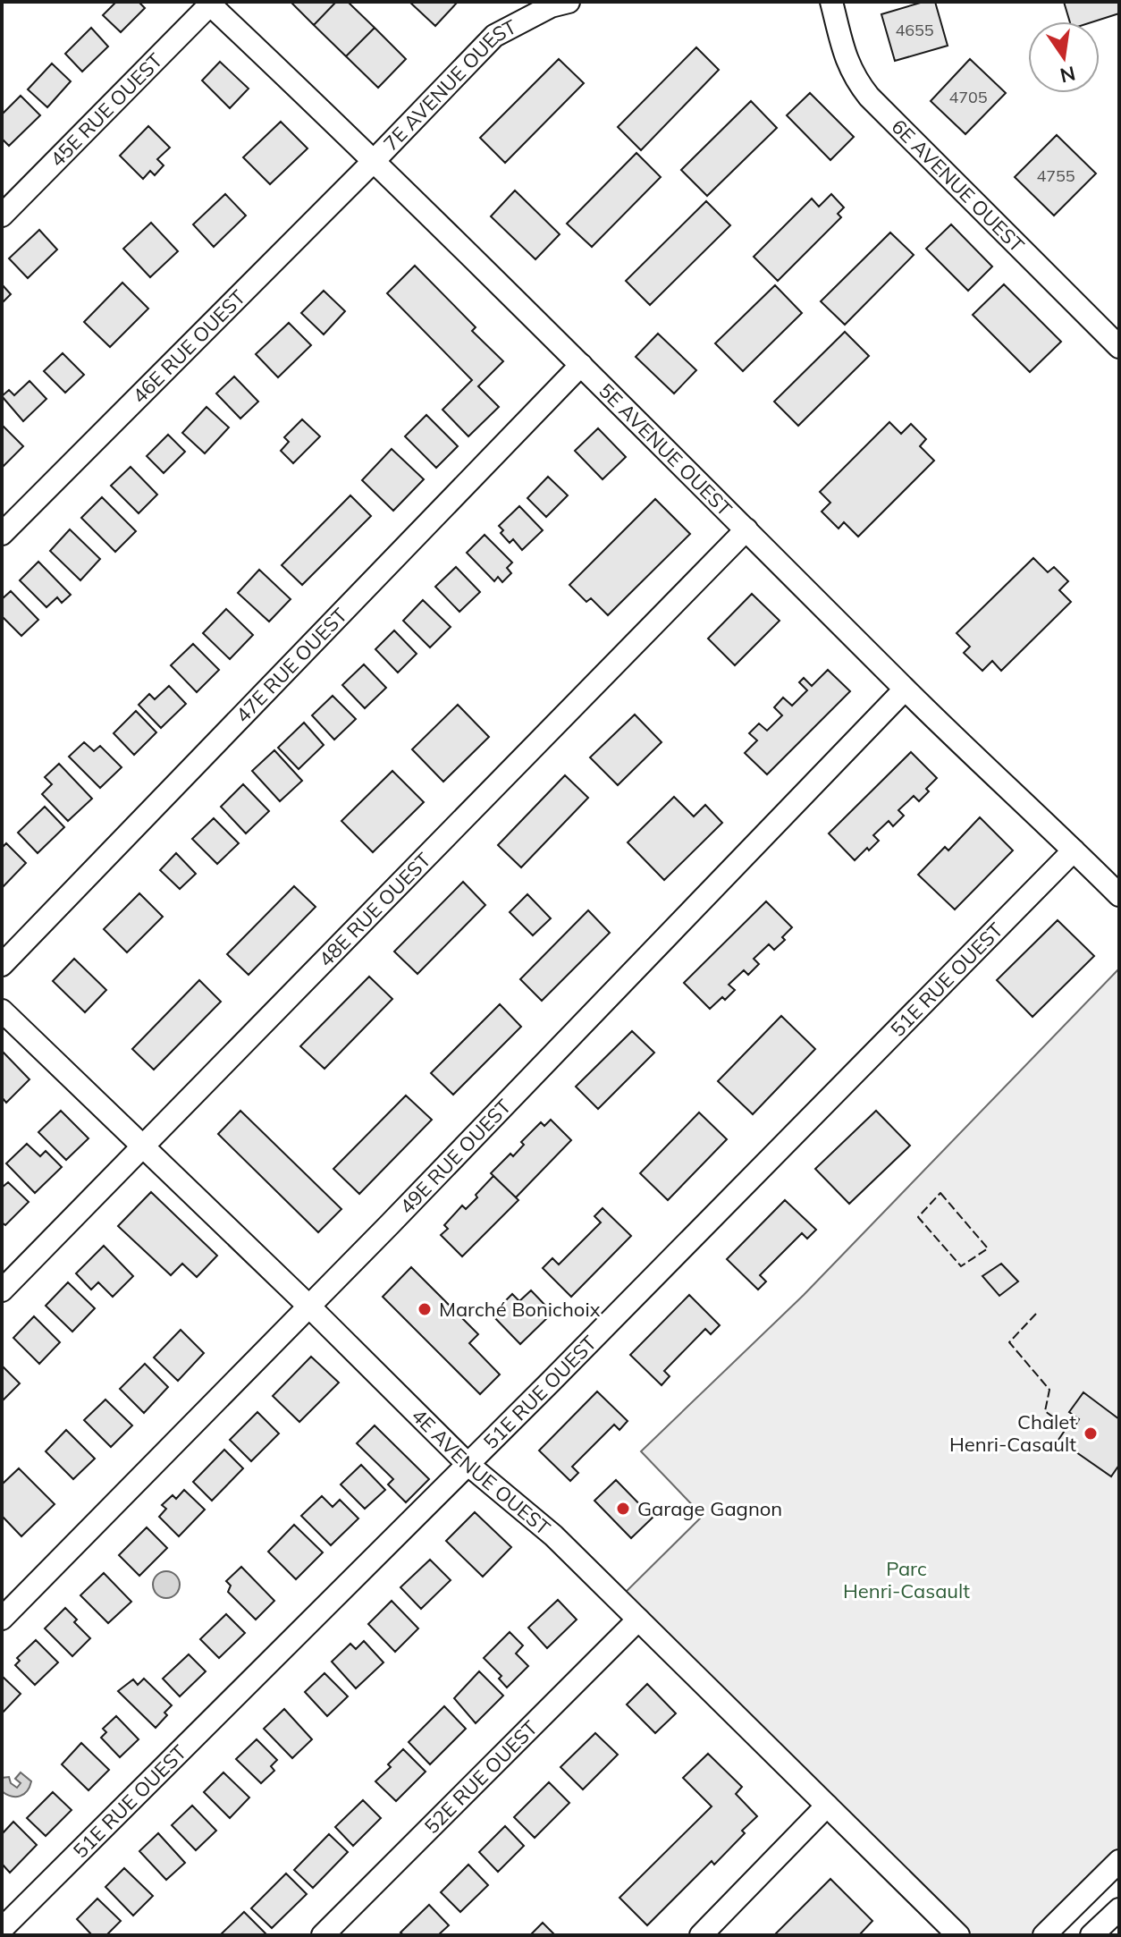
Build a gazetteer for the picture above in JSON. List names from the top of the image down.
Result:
{
  "streets": {
    "street": [
      "7E AVENUE OUEST",
      "45E RUE OUEST",
      "6E AVENUE OUEST",
      "46E RUE OUEST",
      "5E AVENUE OUEST",
      "47E RUE OUEST",
      "48E RUE OUEST",
      "51E RUE OUEST",
      "49E RUE OUEST",
      "4E AVENUE OUEST",
      "52E RUE OUEST"
    ]
  },
  "crossings": [
    ["7E AVENUE OUEST", "46E RUE OUEST"],
    ["7E AVENUE OUEST", "5E AVENUE OUEST"],
    ["45E RUE OUEST", "5E AVENUE OUEST"],
    ["46E RUE OUEST", "5E AVENUE OUEST"],
    ["5E AVENUE OUEST", "47E RUE OUEST"],
    ["5E AVENUE OUEST", "48E RUE OUEST"],
    ["5E AVENUE OUEST", "51E RUE OUEST"],
    ["5E AVENUE OUEST", "49E RUE OUEST"],
    ["48E RUE OUEST", "4E AVENUE OUEST"],
    ["51E RUE OUEST", "4E AVENUE OUEST"],
    ["49E RUE OUEST", "4E AVENUE OUEST"],
    ["4E AVENUE OUEST", "52E RUE OUEST"]
  ],
  "parks": ["Parc Henri-Casault"],
  "places": ["Marché Bonichoix", "Chalet Henri-Casault", "Garage Gagnon"],
  "house_numbers": ["4655", "4705", "4755"],
  "north": "bottom"
}
